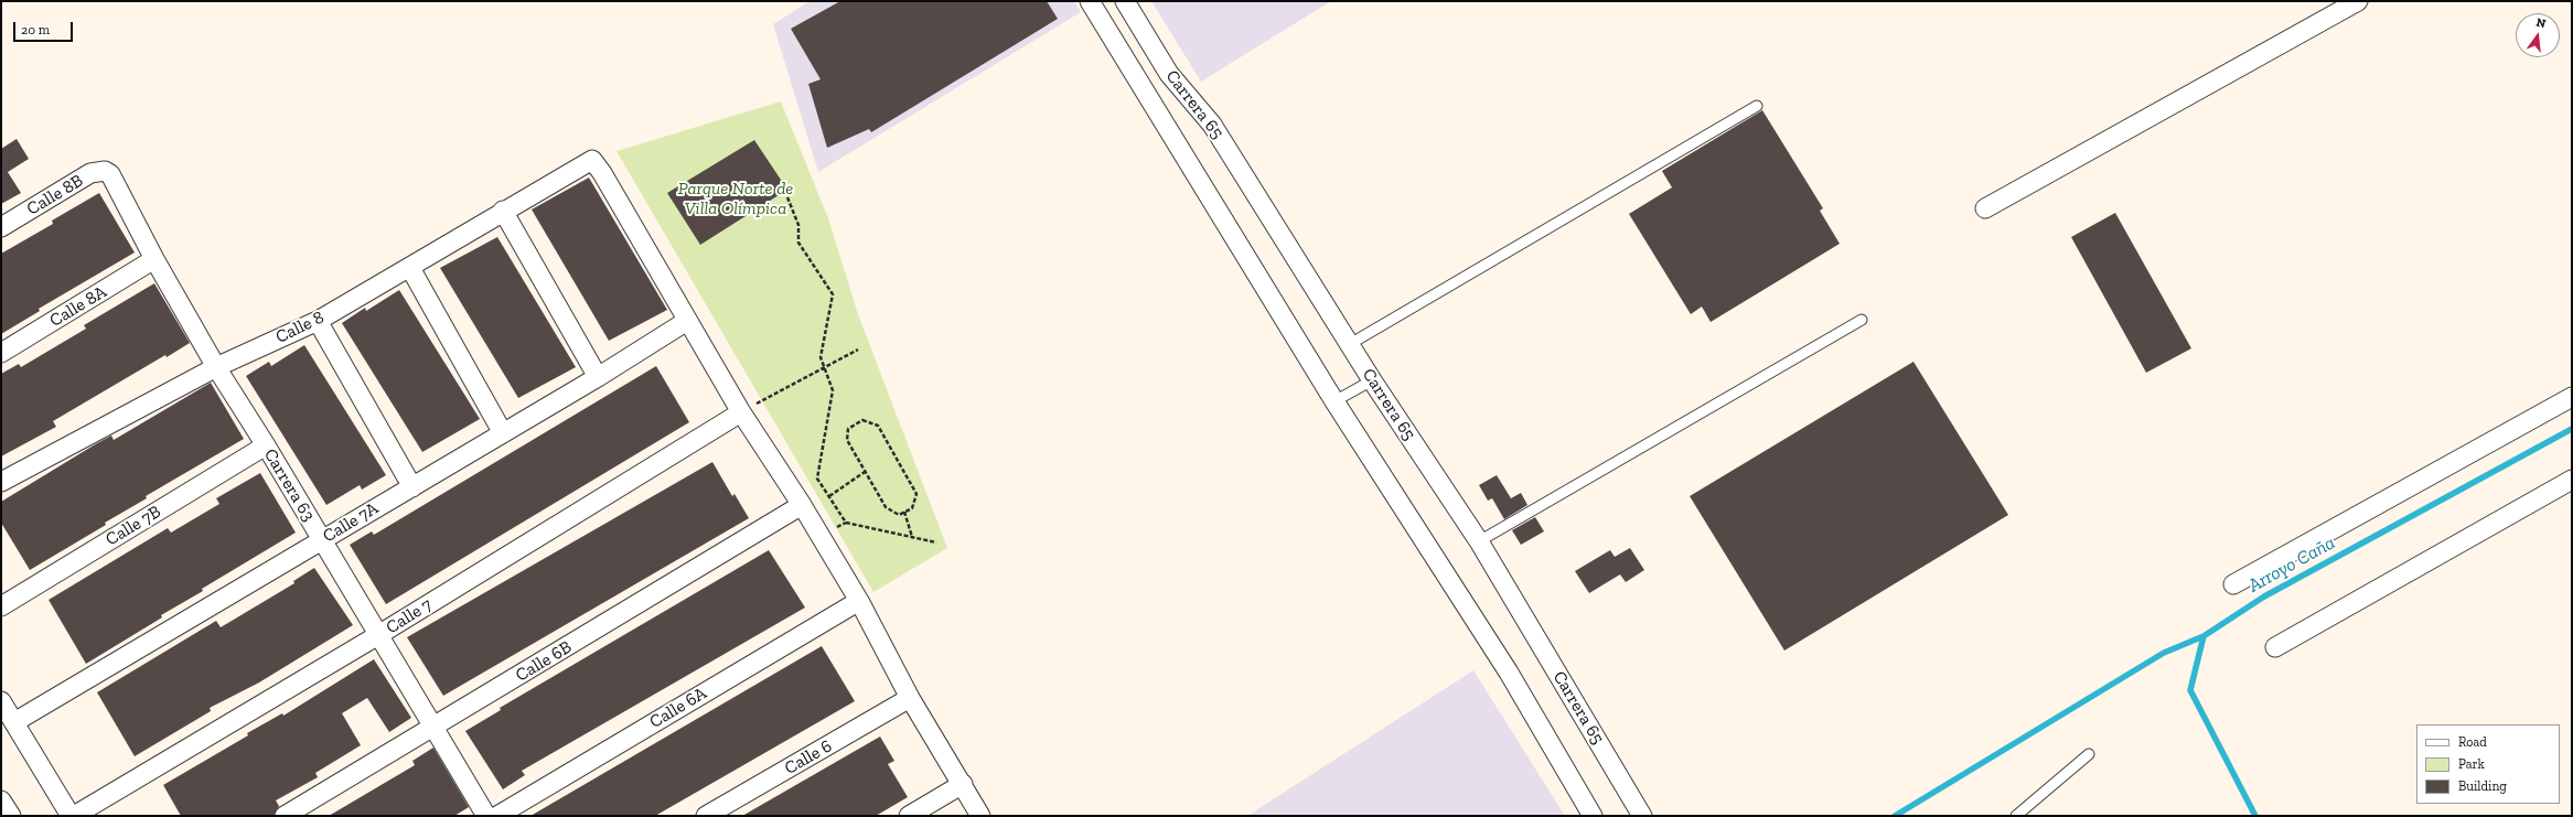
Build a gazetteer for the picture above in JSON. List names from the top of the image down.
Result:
{
  "streets": {
    "street": [
      "Carrera 65",
      "Calle 8B",
      "Calle 8A",
      "Calle 8",
      "Carrera 63",
      "Calle 7A",
      "Calle 7B",
      "Calle 7",
      "Calle 6B",
      "Calle 6A",
      "Calle 6"
    ]
  },
  "crossings": [
    ["Calle 8B", "Carrera 63"],
    ["Calle 8A", "Carrera 63"],
    ["Calle 8", "Carrera 63"],
    ["Calle 8", "Calle 7A"],
    ["Carrera 63", "Calle 7A"],
    ["Carrera 63", "Calle 7B"],
    ["Carrera 63", "Calle 7"],
    ["Carrera 63", "Calle 6B"]
  ],
  "water": ["Arroyo Caña"],
  "parks": ["Parque Norte de Villa Olímpica"],
  "legend": ["Road", "Park", "Building"],
  "scale_bar": "20 m",
  "north": "top"
}
